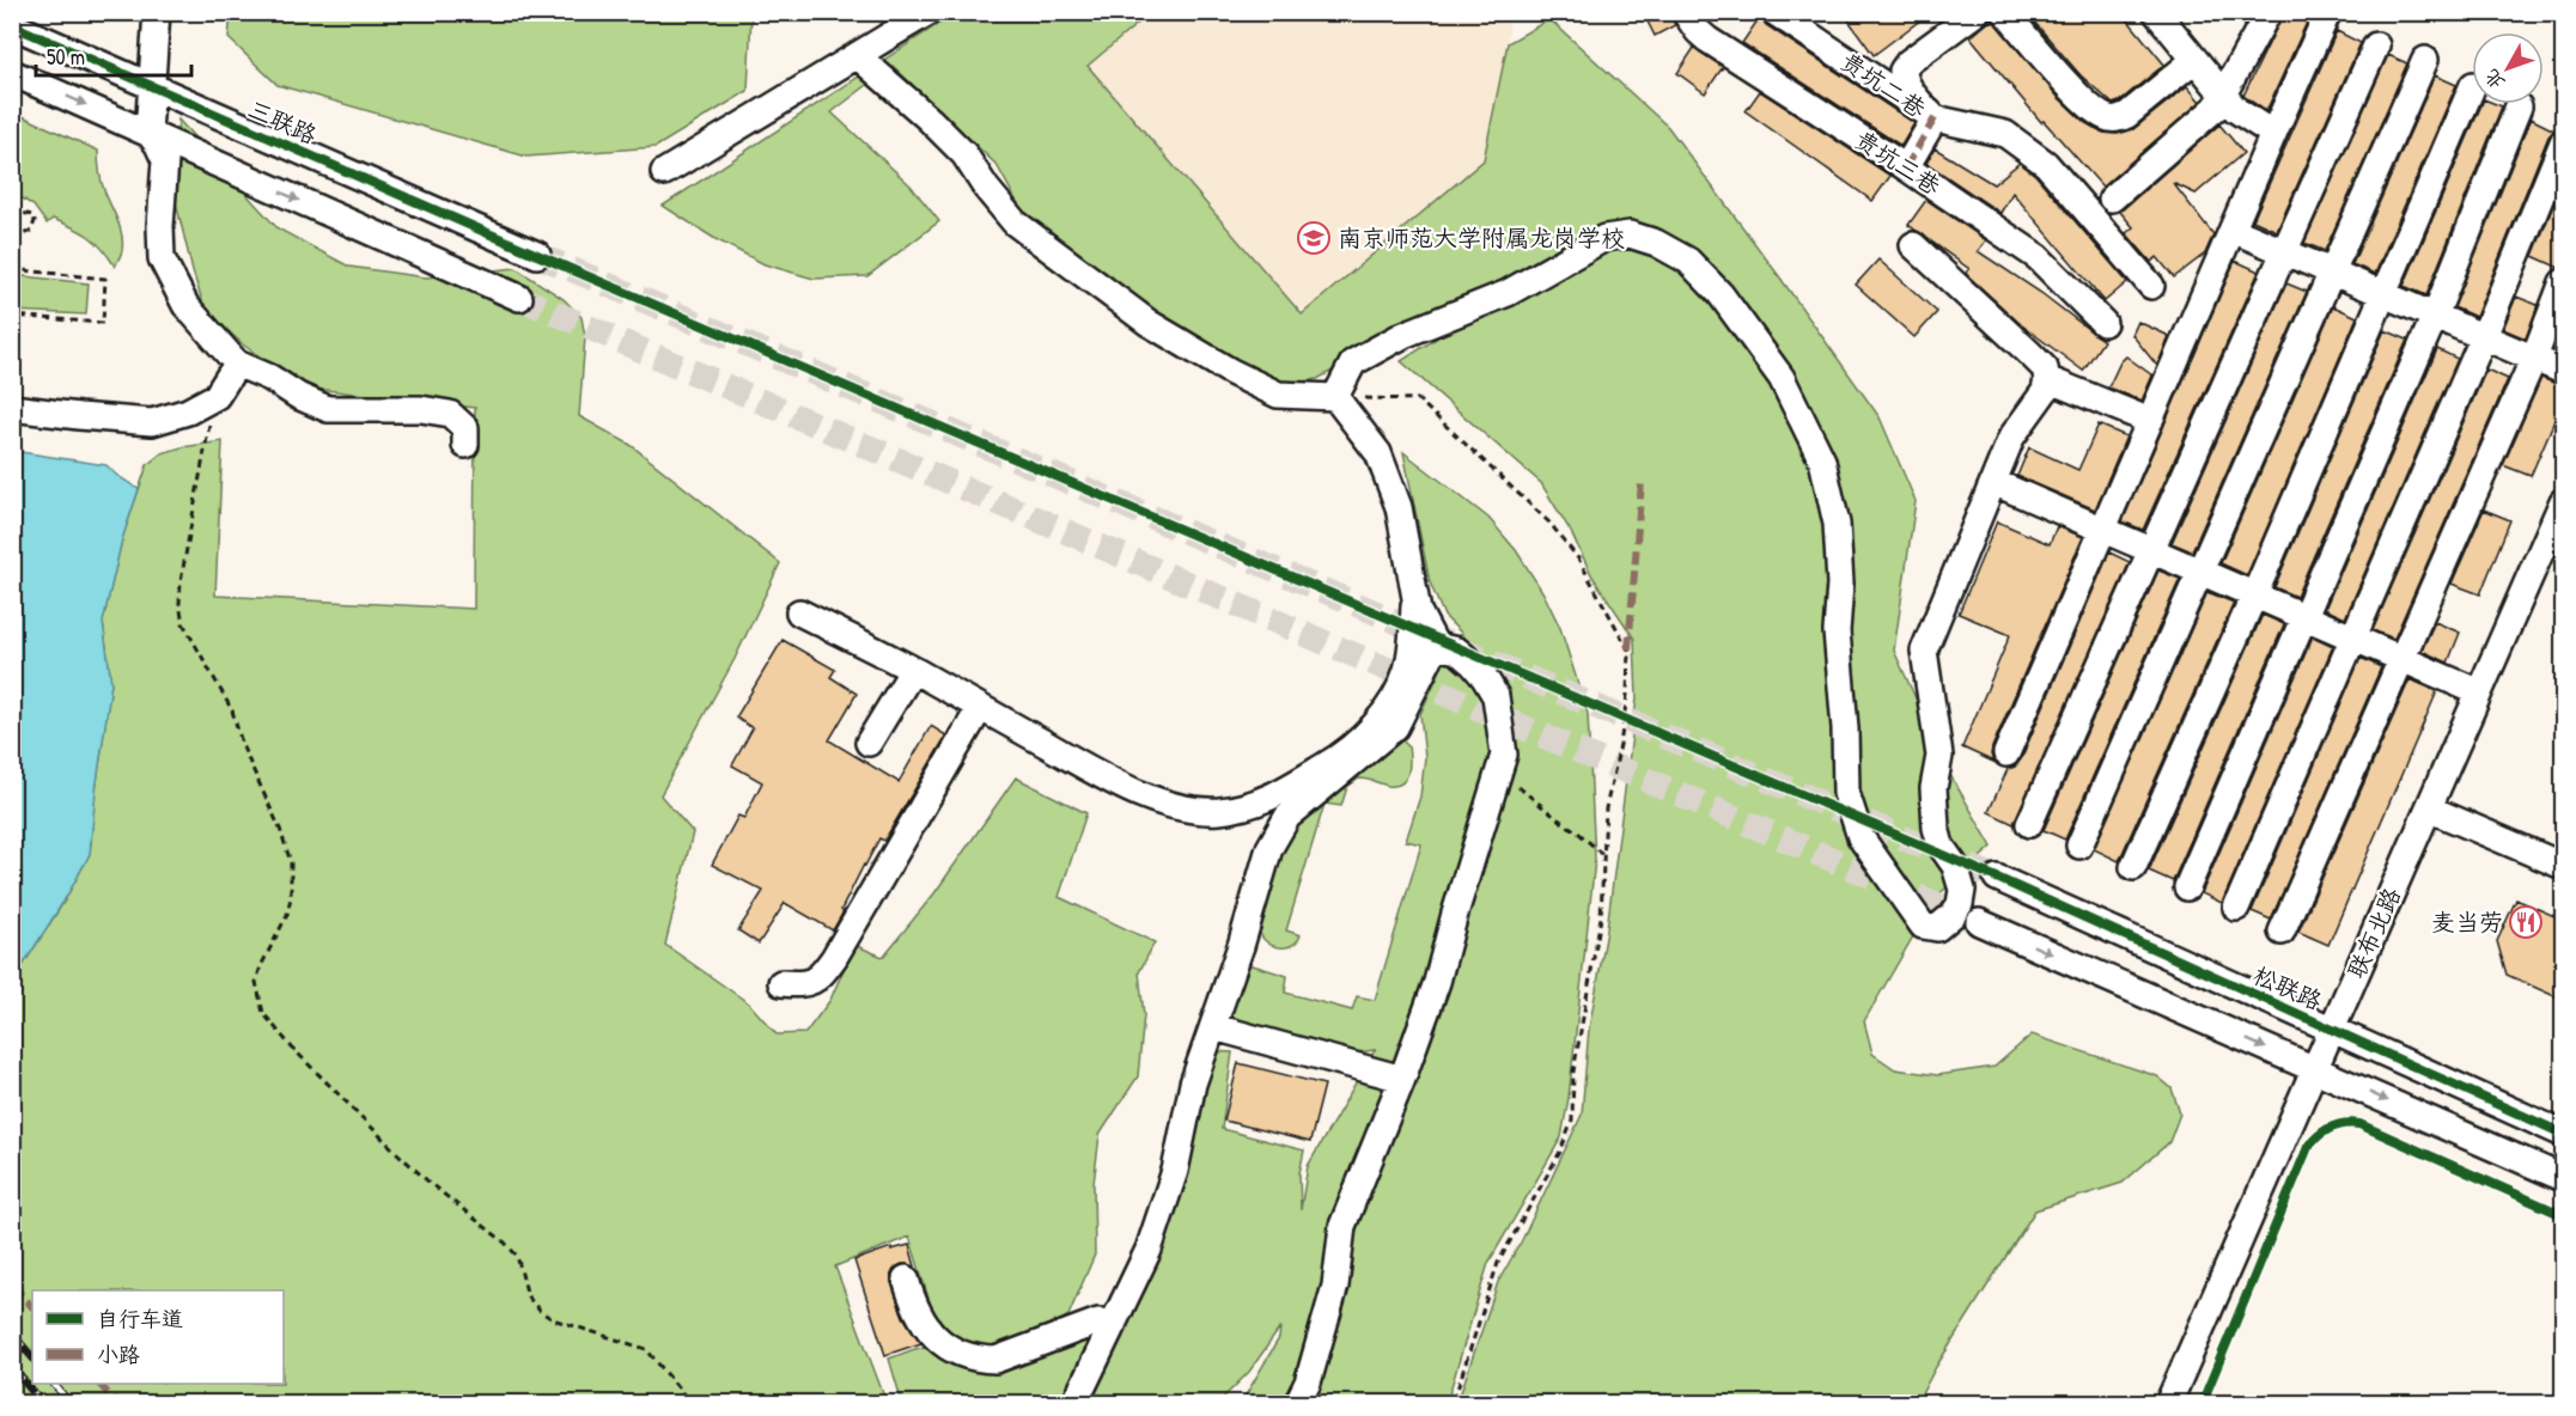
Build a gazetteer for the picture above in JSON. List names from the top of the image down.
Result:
{
  "streets": {
    "street": [
      "贵坑二巷",
      "三联路",
      "贵坑三巷",
      "联布北路",
      "松联路"
    ]
  },
  "crossings": [
    ["联布北路", "松联路"]
  ],
  "places": {
    "school or university": ["南京师范大学附属龙岗学校"],
    "restaurant": ["麦当劳"]
  },
  "legend": ["自行车道", "小路"],
  "scale_bar": "50 m",
  "north": "bottom left"
}
